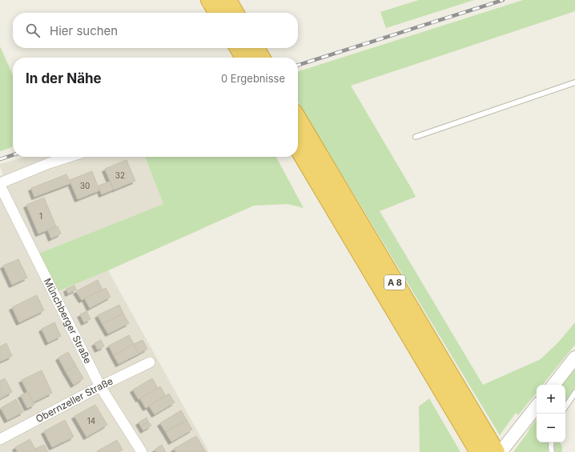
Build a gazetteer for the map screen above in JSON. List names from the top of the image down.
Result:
{
  "streets": {
    "highway": ["A 8"],
    "street": ["Münchberger Straße", "Obernzeller Straße"]
  },
  "crossings": [
    ["Münchberger Straße", "Obernzeller Straße"]
  ],
  "house_numbers": [
    "32",
    "30",
    "1",
    "14"
  ],
  "page": {
    "search": "Hier suchen",
    "heading": ["In der Nähe", "0 Ergebnisse"],
    "map_buttons": ["+", "−"]
  }
}
